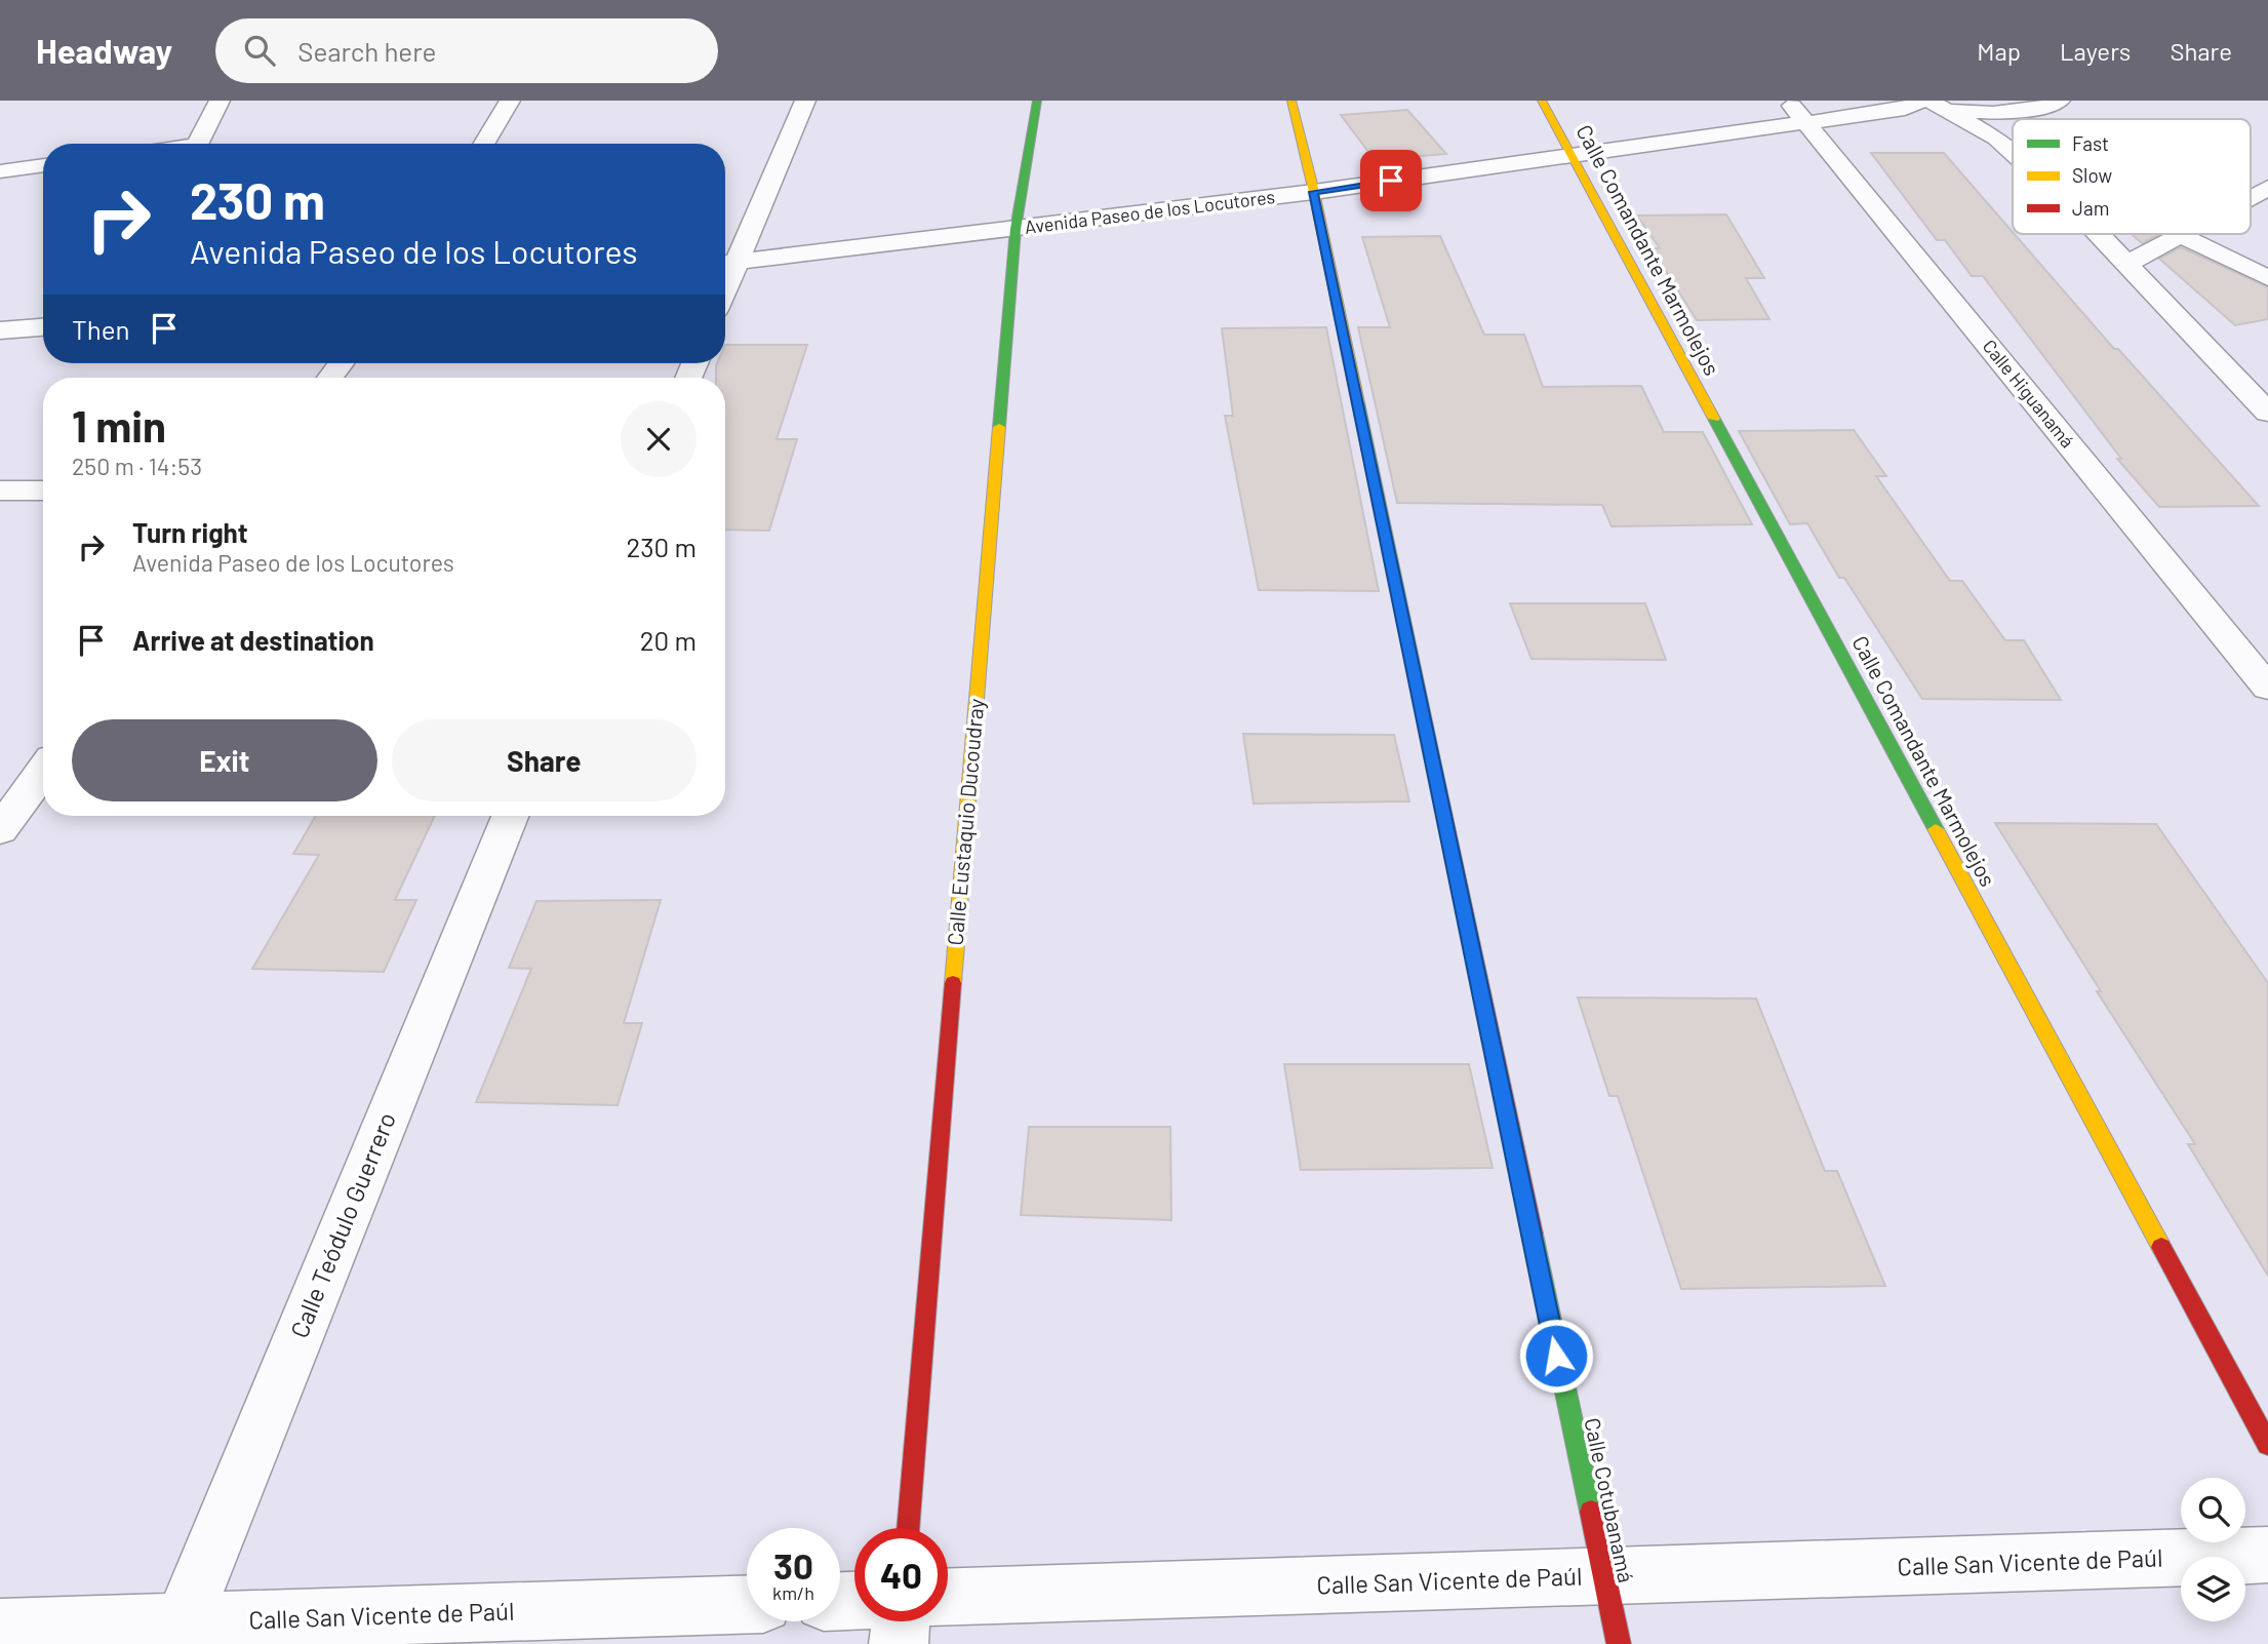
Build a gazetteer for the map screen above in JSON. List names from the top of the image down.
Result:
{
  "streets": {
    "street": [
      "Avenida Paseo de los Locutores",
      "Calle Comandante Marmolejos",
      "Calle Higuanamá",
      "Calle Eustaquio Ducoudray",
      "Calle Teódulo Guerrero",
      "Calle Cotubanamá",
      "Calle San Vicente de Paúl"
    ]
  },
  "crossings": [
    ["Avenida Paseo de los Locutores", "Calle Comandante Marmolejos"],
    ["Avenida Paseo de los Locutores", "Calle Higuanamá"],
    ["Avenida Paseo de los Locutores", "Calle Eustaquio Ducoudray"],
    ["Avenida Paseo de los Locutores", "Calle Cotubanamá"],
    ["Calle Teódulo Guerrero", "Calle San Vicente de Paúl"],
    ["Calle Cotubanamá", "Calle San Vicente de Paúl"]
  ],
  "legend": ["Fast", "Slow", "Jam"],
  "page": {
    "header": "Headway",
    "search": "Search here",
    "nav": ["Map", "Layers", "Share"],
    "turn": ["230 m", "Avenida Paseo de los Locutores"],
    "then": "Then",
    "heading": ["1 min", "250 m · 14:53"],
    "list": [
      {
        "name": "Turn right",
        "note": "Avenida Paseo de los Locutores",
        "value": "230 m"
      },
      {
        "name": "Arrive at destination",
        "value": "20 m"
      }
    ],
    "buttons": ["Exit", "Share"],
    "speed": "30 km/h",
    "limit": "40"
  }
}
